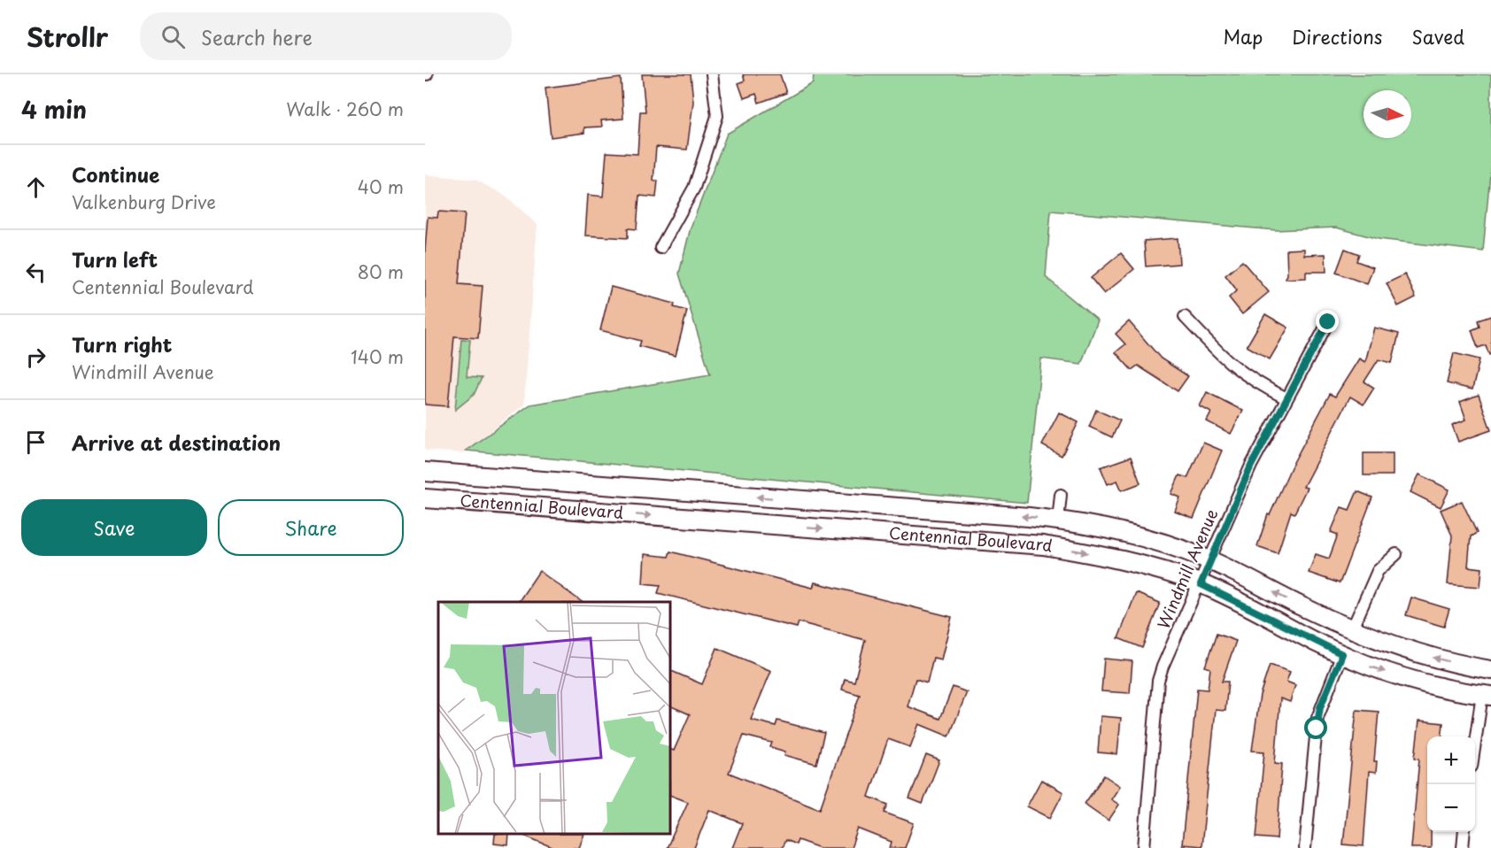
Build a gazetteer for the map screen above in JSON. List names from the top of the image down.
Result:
{
  "streets": {
    "main road": ["Centennial Boulevard"],
    "street": ["Windmill Avenue"]
  },
  "crossings": [
    ["Centennial Boulevard", "Windmill Avenue"]
  ],
  "north": "right",
  "page": {
    "header": "Strollr",
    "search": "Search here",
    "nav": ["Map", "Directions", "Saved"],
    "heading": ["4 min", "Walk · 260 m"],
    "list": [
      ["Continue", "Valkenburg Drive", "40 m"],
      ["Turn left", "Centennial Boulevard", "80 m"],
      ["Turn right", "Windmill Avenue", "140 m"],
      "Arrive at destination"
    ],
    "buttons": ["Save", "Share"],
    "map_buttons": ["+", "−"]
  }
}
